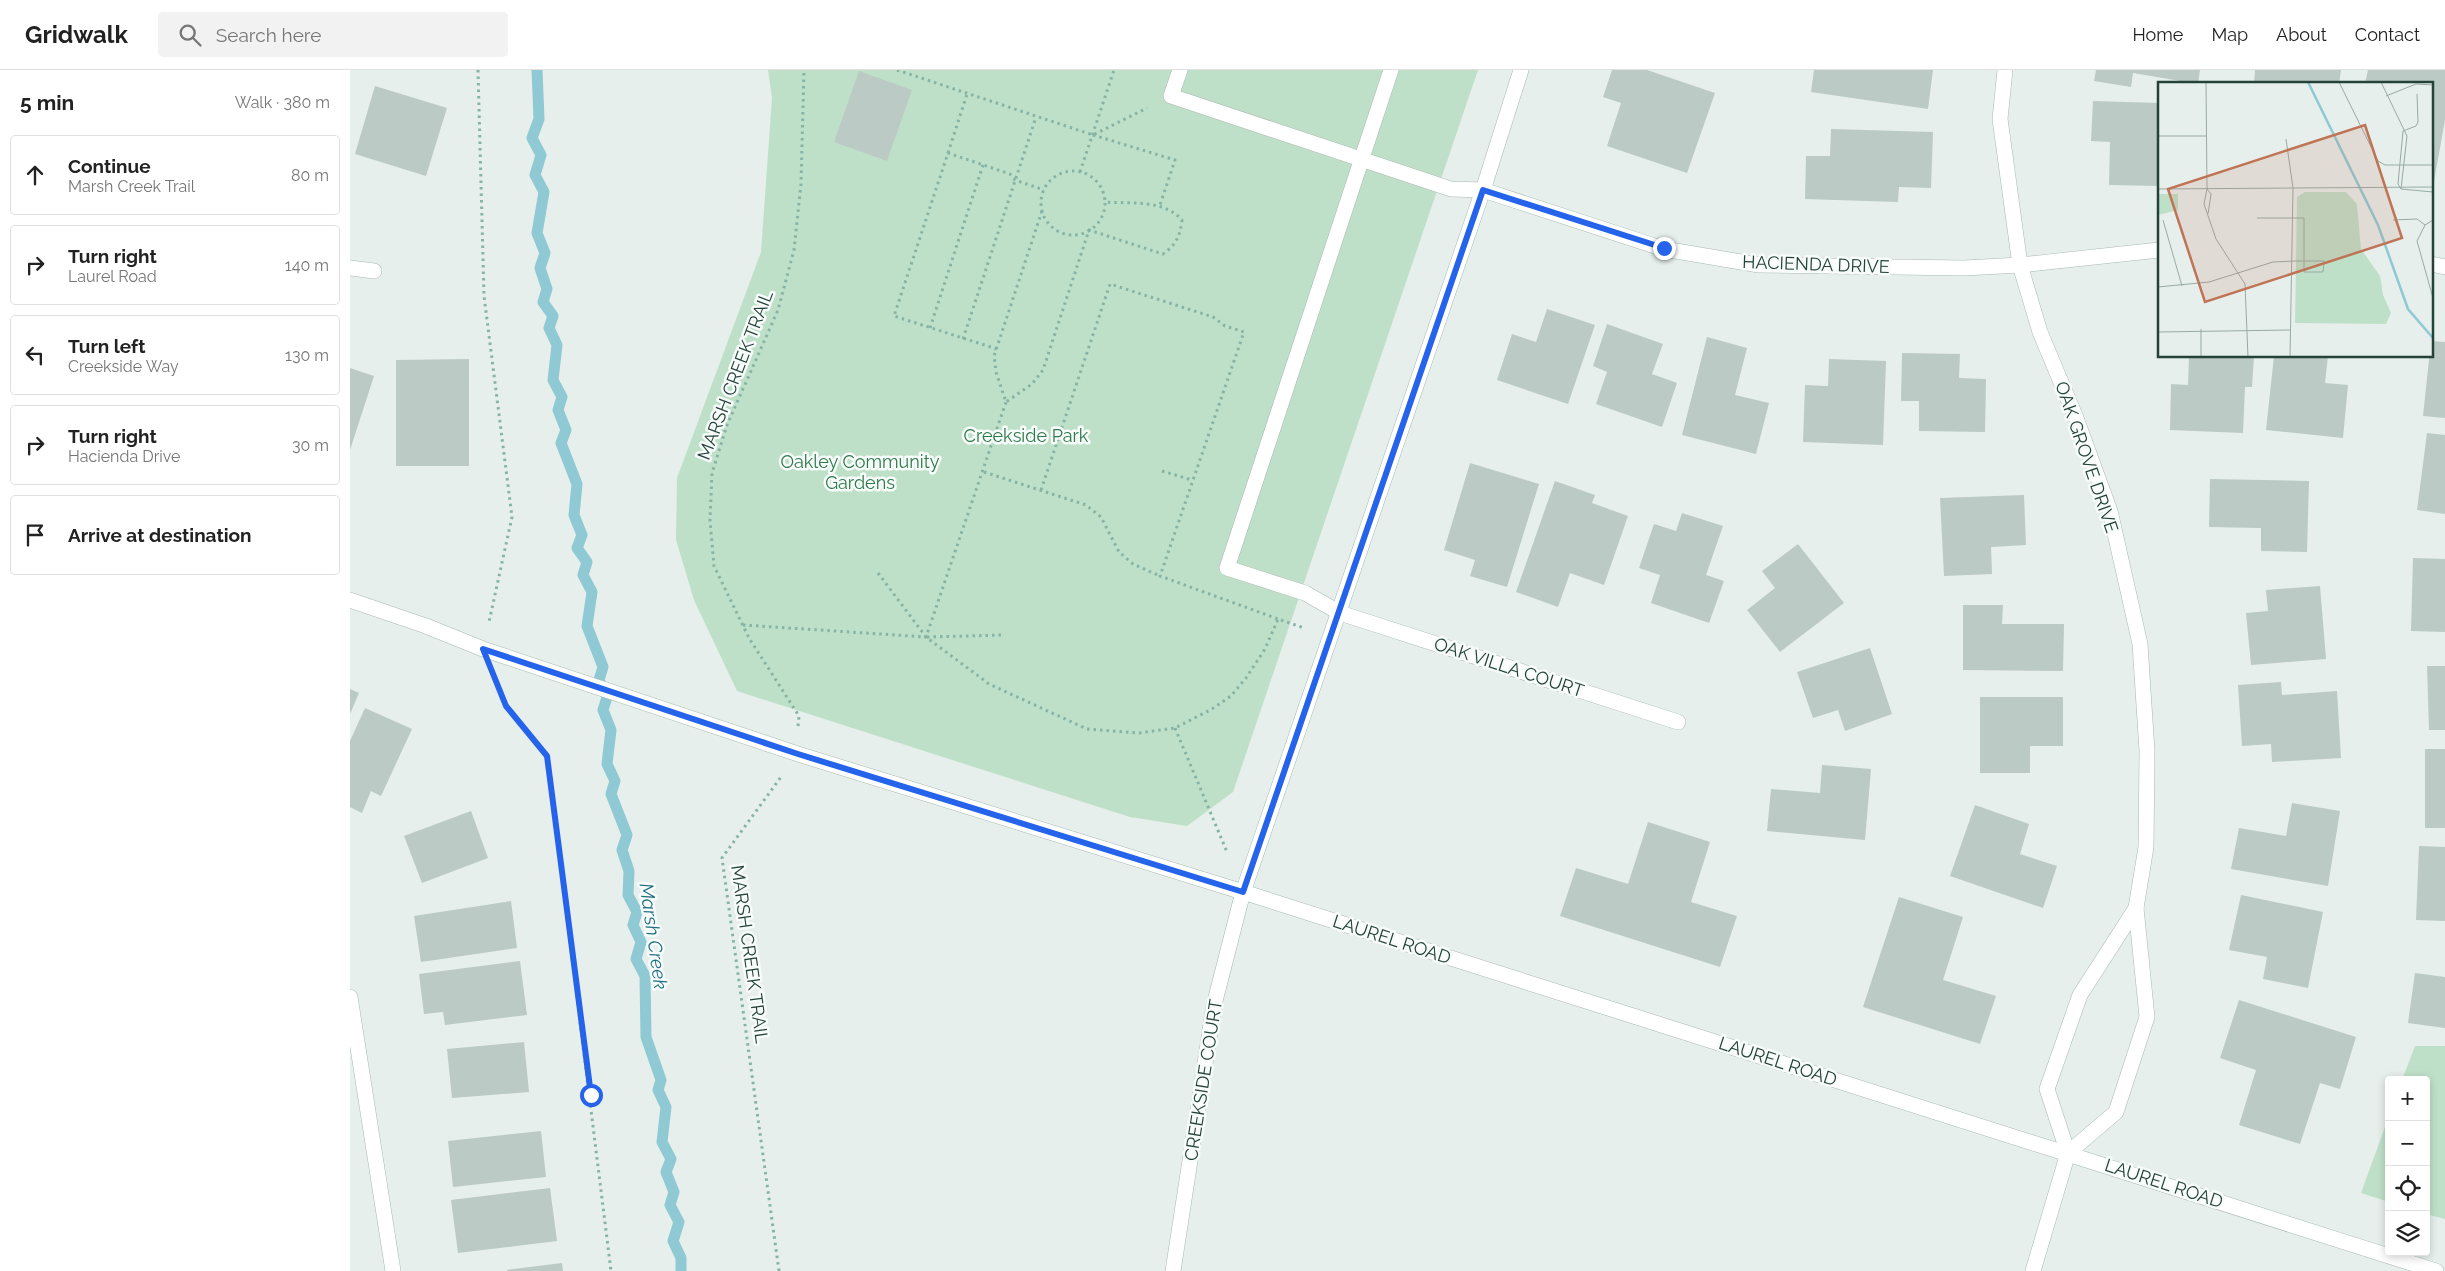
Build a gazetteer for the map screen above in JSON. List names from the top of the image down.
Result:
{
  "streets": {
    "street": [
      "HACIENDA DRIVE",
      "OAK GROVE DRIVE",
      "OAK VILLA COURT",
      "LAUREL ROAD",
      "CREEKSIDE COURT"
    ],
    "path": ["MARSH CREEK TRAIL"]
  },
  "crossings": [
    ["HACIENDA DRIVE", "OAK GROVE DRIVE"],
    ["HACIENDA DRIVE", "OAK VILLA COURT"],
    ["HACIENDA DRIVE", "CREEKSIDE COURT"],
    ["MARSH CREEK TRAIL", "LAUREL ROAD"],
    ["OAK GROVE DRIVE", "LAUREL ROAD"],
    ["OAK VILLA COURT", "CREEKSIDE COURT"],
    ["LAUREL ROAD", "CREEKSIDE COURT"]
  ],
  "water": ["Marsh Creek"],
  "parks": ["Creekside Park", "Oakley Community Gardens"],
  "page": {
    "header": "Gridwalk",
    "search": "Search here",
    "nav": [
      "Home",
      "Map",
      "About",
      "Contact"
    ],
    "heading": ["5 min", "Walk · 380 m"],
    "list": [
      ["Continue", "Marsh Creek Trail", "80 m"],
      ["Turn right", "Laurel Road", "140 m"],
      ["Turn left", "Creekside Way", "130 m"],
      ["Turn right", "Hacienda Drive", "30 m"],
      "Arrive at destination"
    ],
    "map_buttons": ["+", "−"]
  }
}
